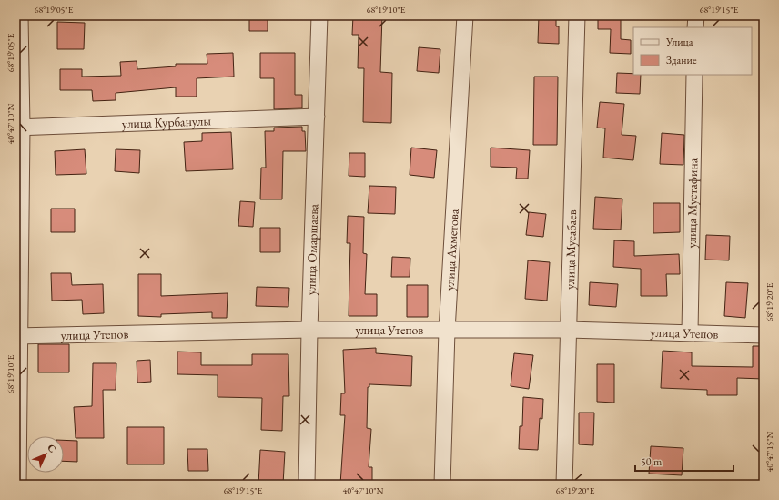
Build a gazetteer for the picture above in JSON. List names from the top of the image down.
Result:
{
  "streets": {
    "street": [
      "улица Курбанулы",
      "улица Мустафина",
      "улица Омаршаева",
      "улица Ахметова",
      "улица Мусабаев",
      "улица Утепов"
    ]
  },
  "crossings": [
    ["улица Курбанулы", "улица Омаршаева"],
    ["улица Мустафина", "улица Утепов"],
    ["улица Омаршаева", "улица Утепов"],
    ["улица Ахметова", "улица Утепов"],
    ["улица Мусабаев", "улица Утепов"]
  ],
  "legend": ["Улица", "Здание"],
  "scale_bar": "50 m",
  "north": "top right",
  "coordinates": [
    "68°19'05\"E",
    "68°19'10\"E",
    "68°19'15\"E",
    "40°47'10\"N",
    "68°19'20\"E",
    "40°47'15\"N"
  ]
}
